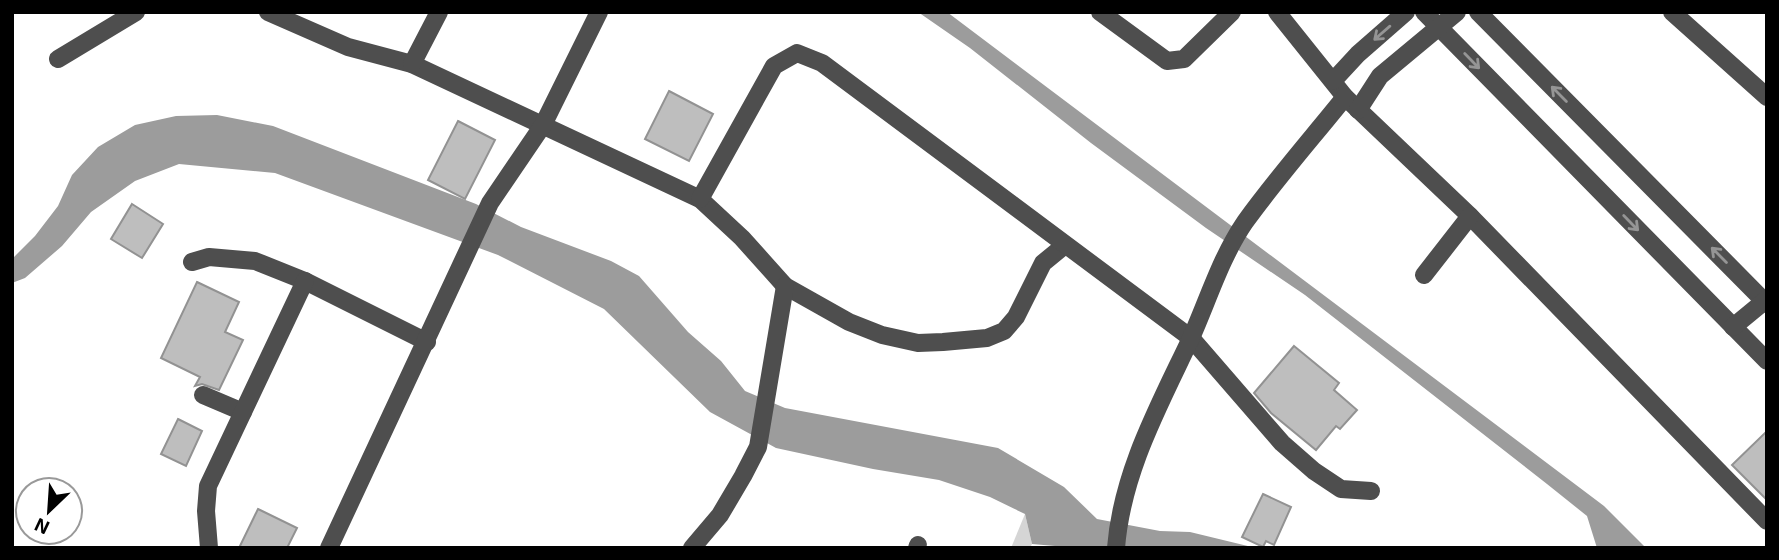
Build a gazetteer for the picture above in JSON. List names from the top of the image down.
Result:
{
  "north": "bottom left"
}
